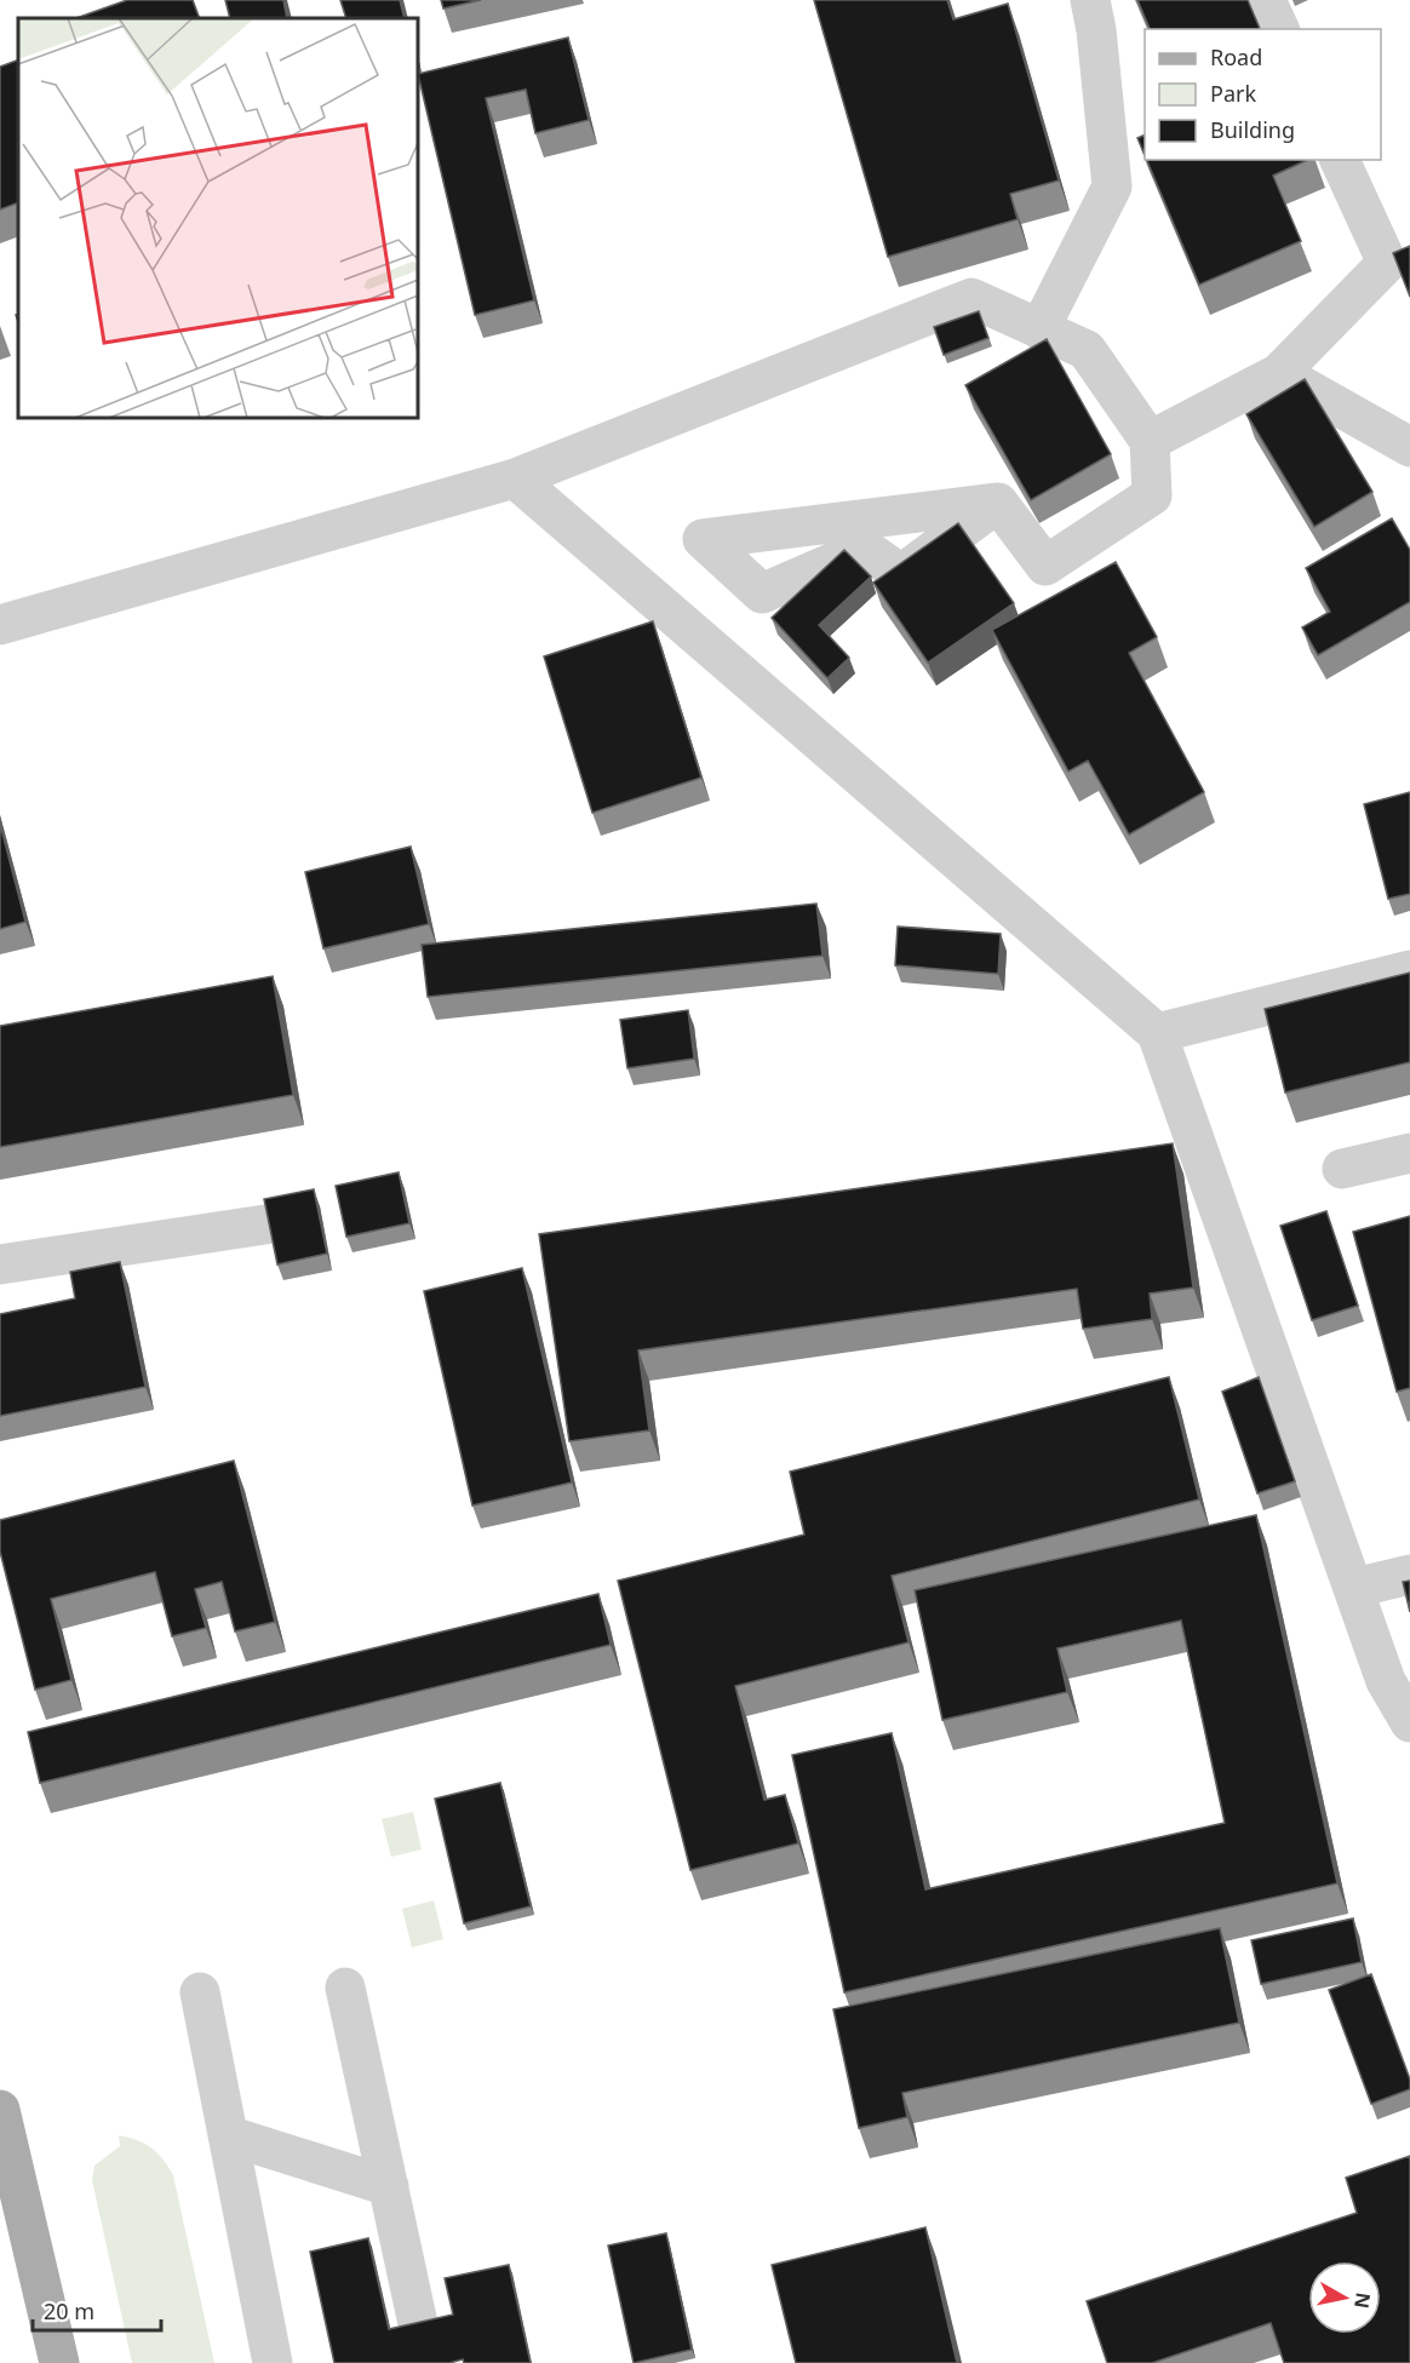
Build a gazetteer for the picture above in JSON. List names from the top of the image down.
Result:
{
  "legend": ["Road", "Park", "Building"],
  "scale_bar": "20 m",
  "north": "right"
}
